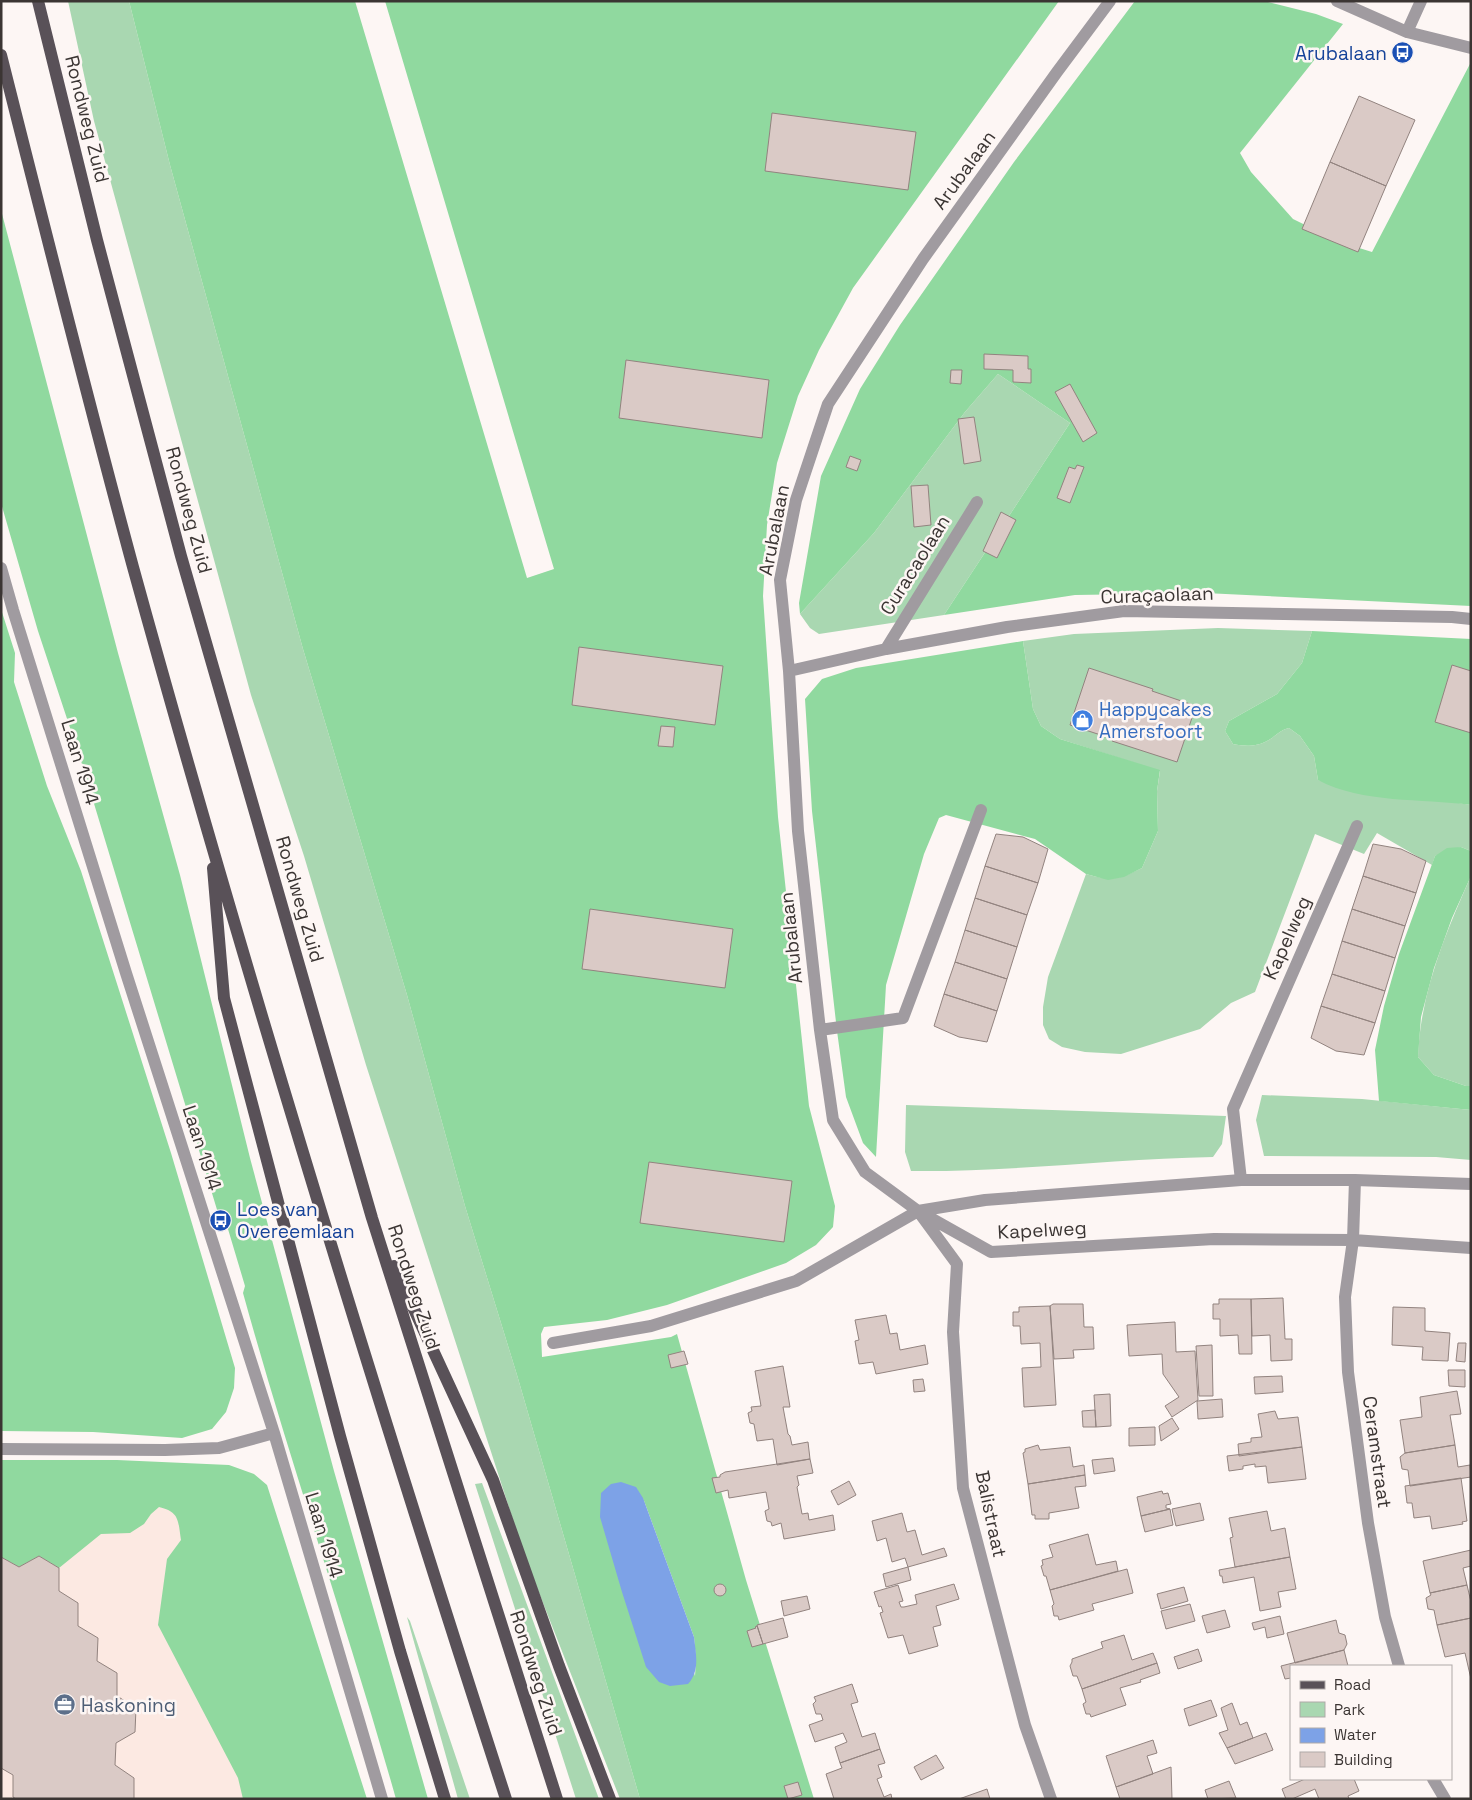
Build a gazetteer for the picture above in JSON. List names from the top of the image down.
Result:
{
  "streets": {
    "main road": ["Rondweg Zuid"],
    "street": [
      "Arubalaan",
      "Curacaolaan",
      "Curaçaolaan",
      "Laan 1914",
      "Kapelweg",
      "Ceramstraat",
      "Balistraat"
    ]
  },
  "crossings": [
    ["Arubalaan", "Curaçaolaan"],
    ["Arubalaan", "Kapelweg"],
    ["Arubalaan", "Balistraat"],
    ["Curacaolaan", "Curaçaolaan"],
    ["Kapelweg", "Ceramstraat"],
    ["Kapelweg", "Balistraat"]
  ],
  "places": {
    "bus stop": ["Arubalaan", "Loes van Overeemlaan"],
    "shop": ["Happycakes Amersfoort"],
    "office": ["Haskoning"]
  },
  "legend": [
    "Road",
    "Park",
    "Water",
    "Building"
  ]
}
